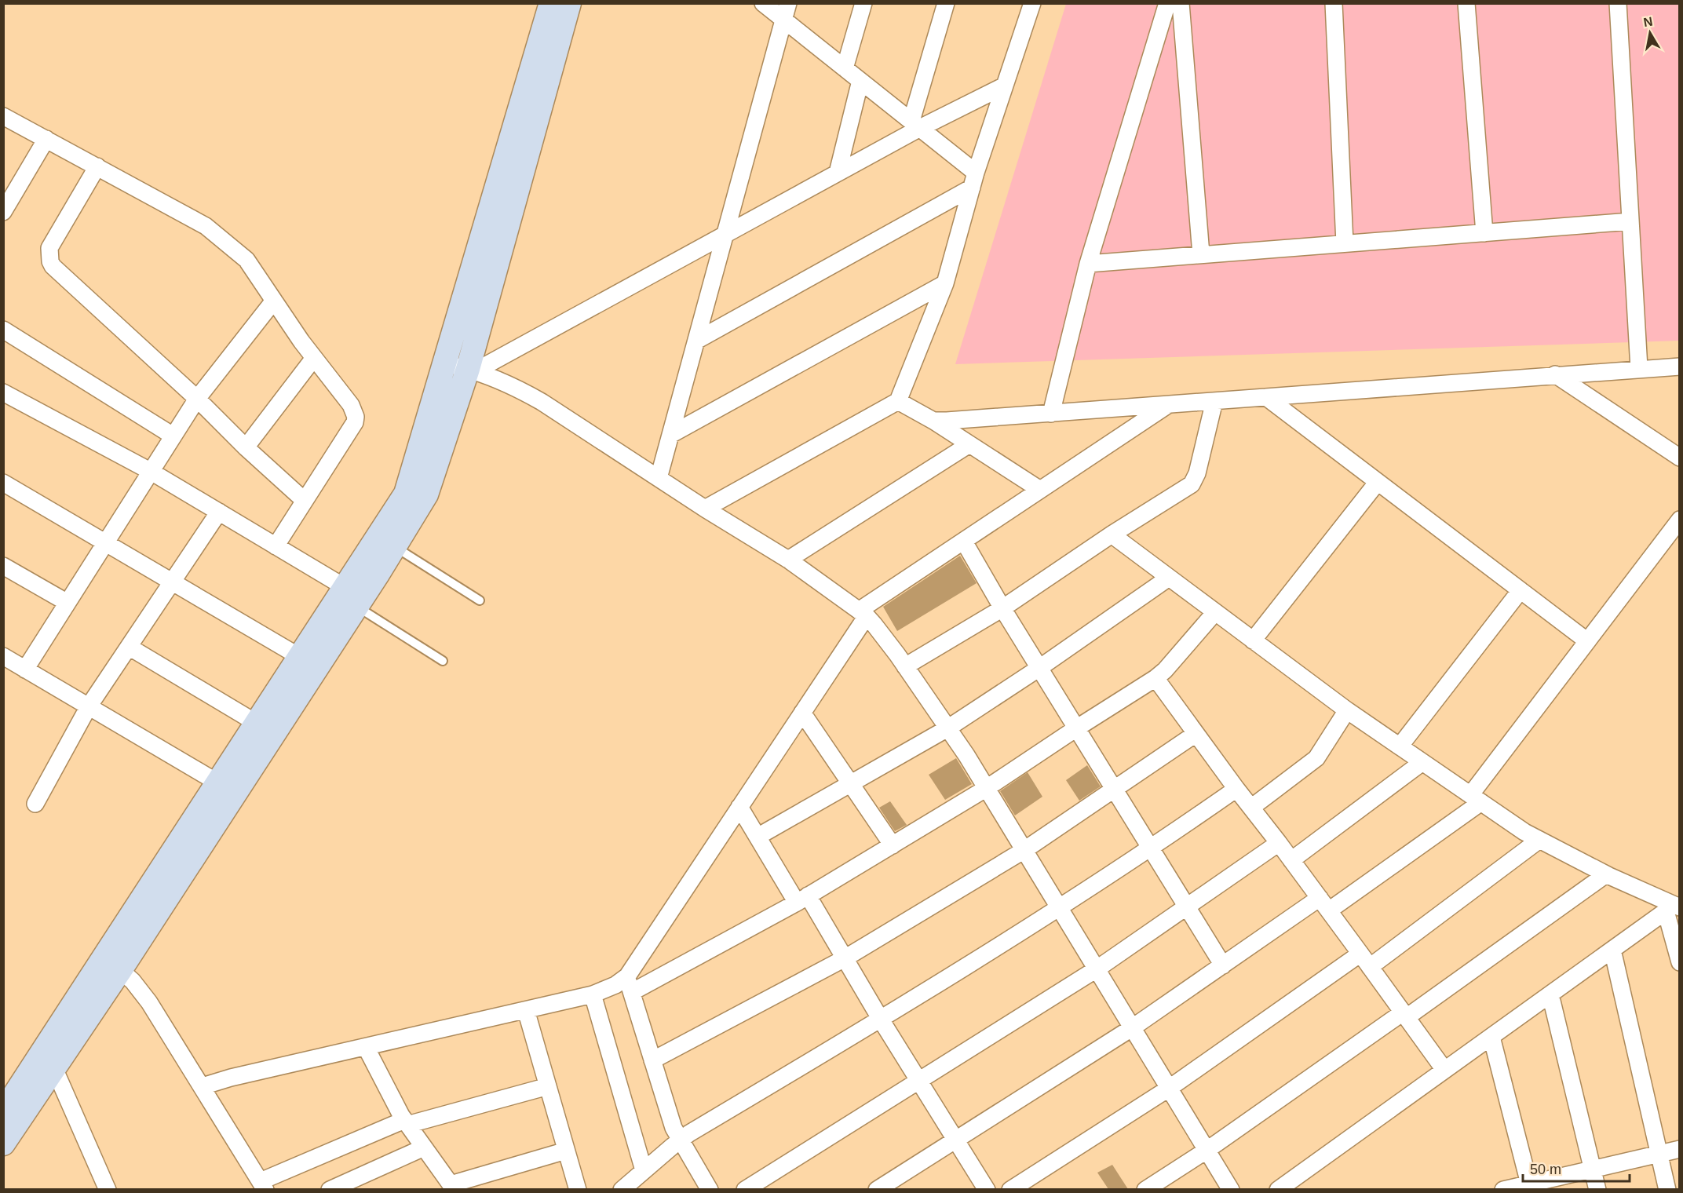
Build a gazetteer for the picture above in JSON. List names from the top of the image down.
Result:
{
  "scale_bar": "50 m",
  "north": "top"
}
